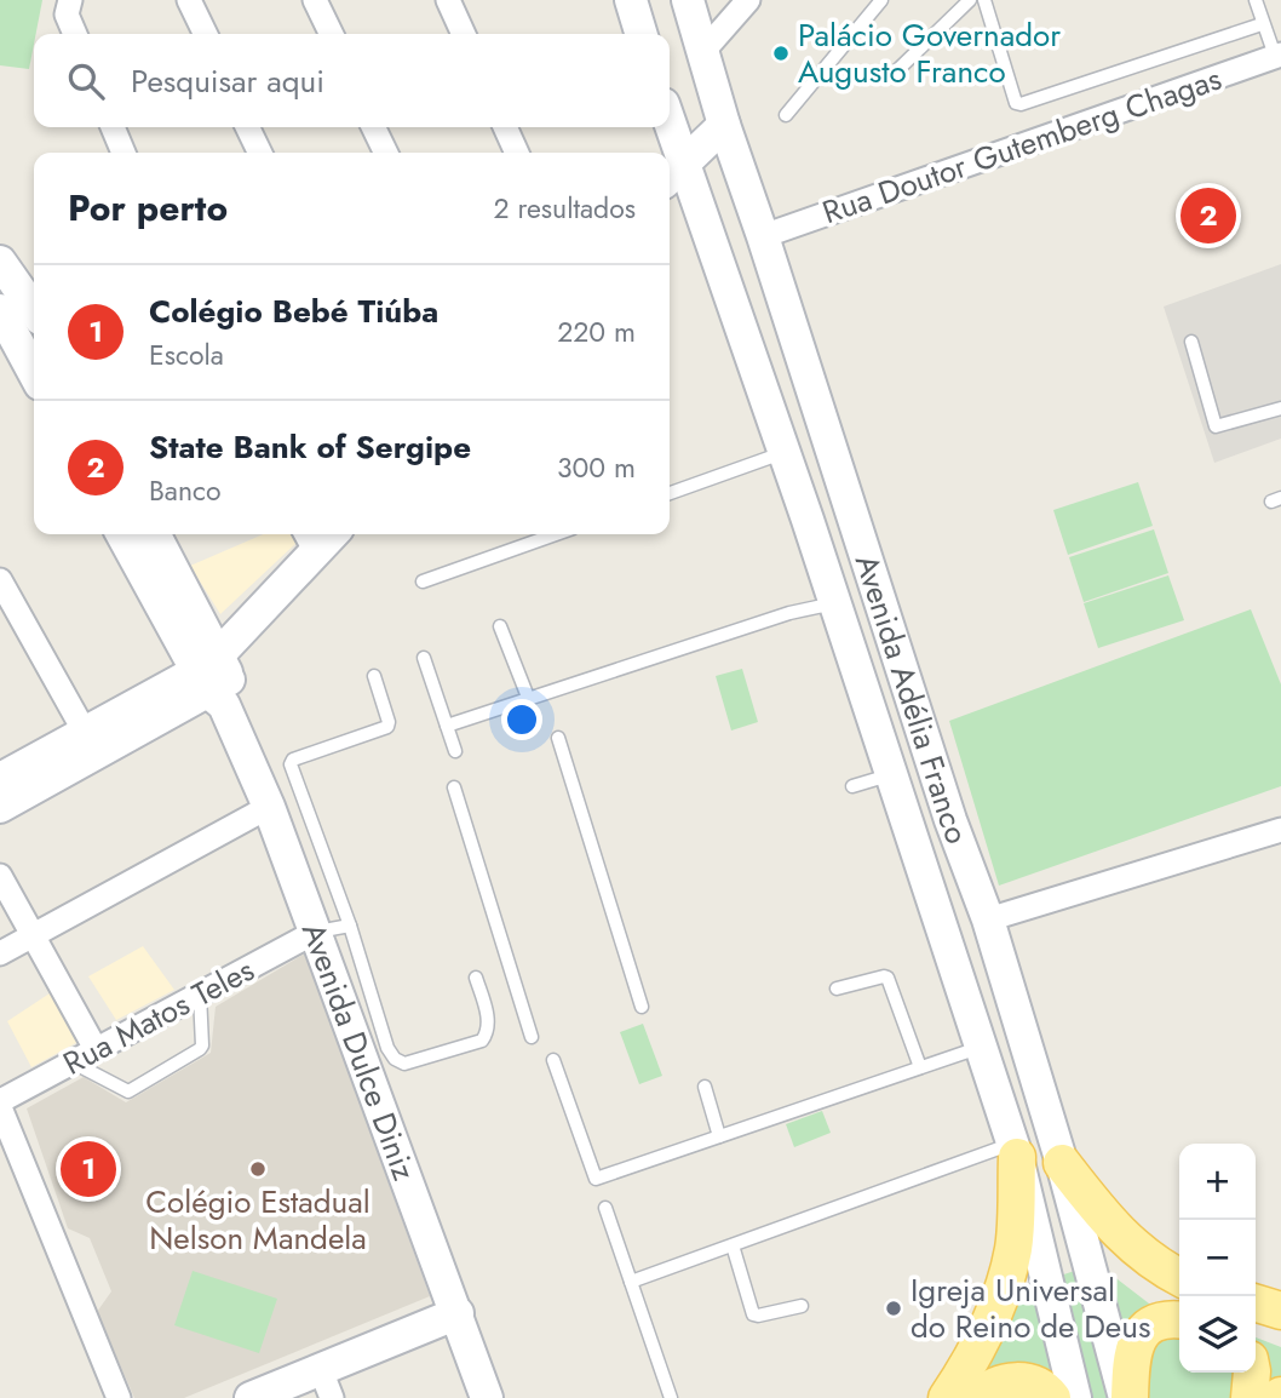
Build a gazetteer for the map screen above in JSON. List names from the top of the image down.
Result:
{
  "streets": {
    "main road": ["Avenida Adélia Franco", "Avenida Dulce Diniz"],
    "street": ["Rua Doutor Gutemberg Chagas", "Rua Matos Teles"]
  },
  "crossings": [
    ["Rua Doutor Gutemberg Chagas", "Avenida Adélia Franco"],
    ["Rua Matos Teles", "Avenida Dulce Diniz"]
  ],
  "places": ["Palácio Governador Augusto Franco", "Colégio Estadual Nelson Mandela", "Igreja Universal do Reino de Deus"],
  "page": {
    "search": "Pesquisar aqui",
    "heading": ["Por perto", "2 resultados"],
    "pins": ["2", "1"],
    "list": [
      {
        "mark": "1",
        "name": "Colégio Bebé Tiúba",
        "note": "Escola",
        "value": "220 m"
      },
      {
        "mark": "2",
        "name": "State Bank of Sergipe",
        "note": "Banco",
        "value": "300 m"
      }
    ],
    "map_buttons": ["+", "−"]
  }
}
